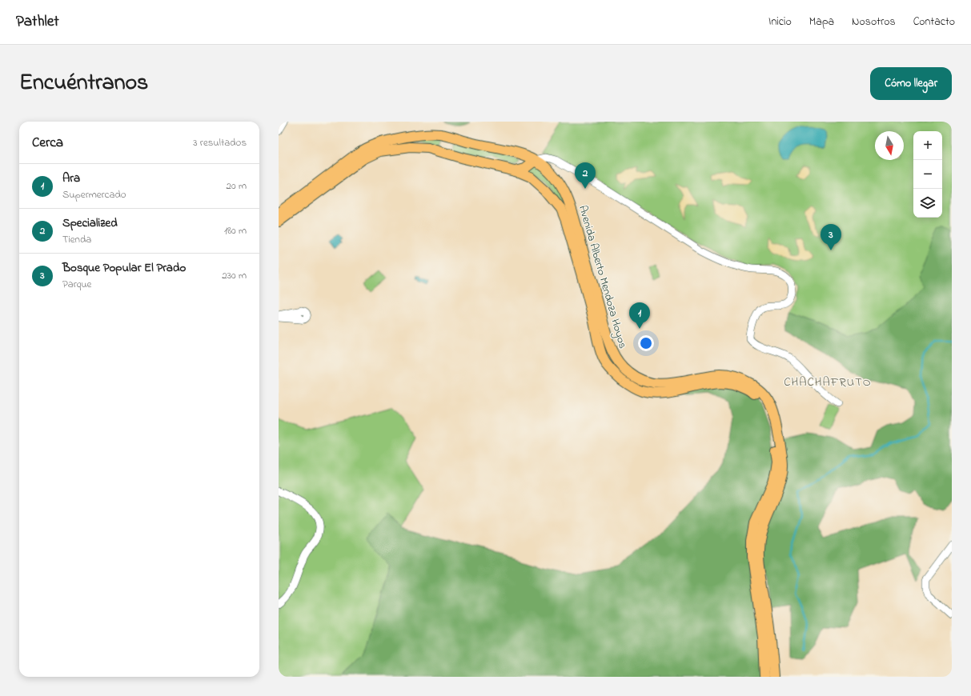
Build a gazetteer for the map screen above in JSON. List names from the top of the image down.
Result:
{
  "streets": {
    "main road": ["Avenida Alberto Mendoza Hoyos"]
  },
  "districts": ["CHACHAFRUTO"],
  "north": "bottom",
  "page": {
    "header": "Pathlet",
    "nav": [
      "Inicio",
      "Mapa",
      "Nosotros",
      "Contacto"
    ],
    "title": "Encuéntranos",
    "buttons": "Cómo llegar",
    "heading": ["Cerca", "3 resultados"],
    "map_buttons": ["+", "−"],
    "pins": ["2", "3", "1"],
    "list": [
      {
        "mark": "1",
        "name": "Ara",
        "note": "Supermercado",
        "value": "20 m"
      },
      {
        "mark": "2",
        "name": "Specialized",
        "note": "Tienda",
        "value": "180 m"
      },
      {
        "mark": "3",
        "name": "Bosque Popular El Prado",
        "note": "Parque",
        "value": "230 m"
      }
    ]
  }
}
